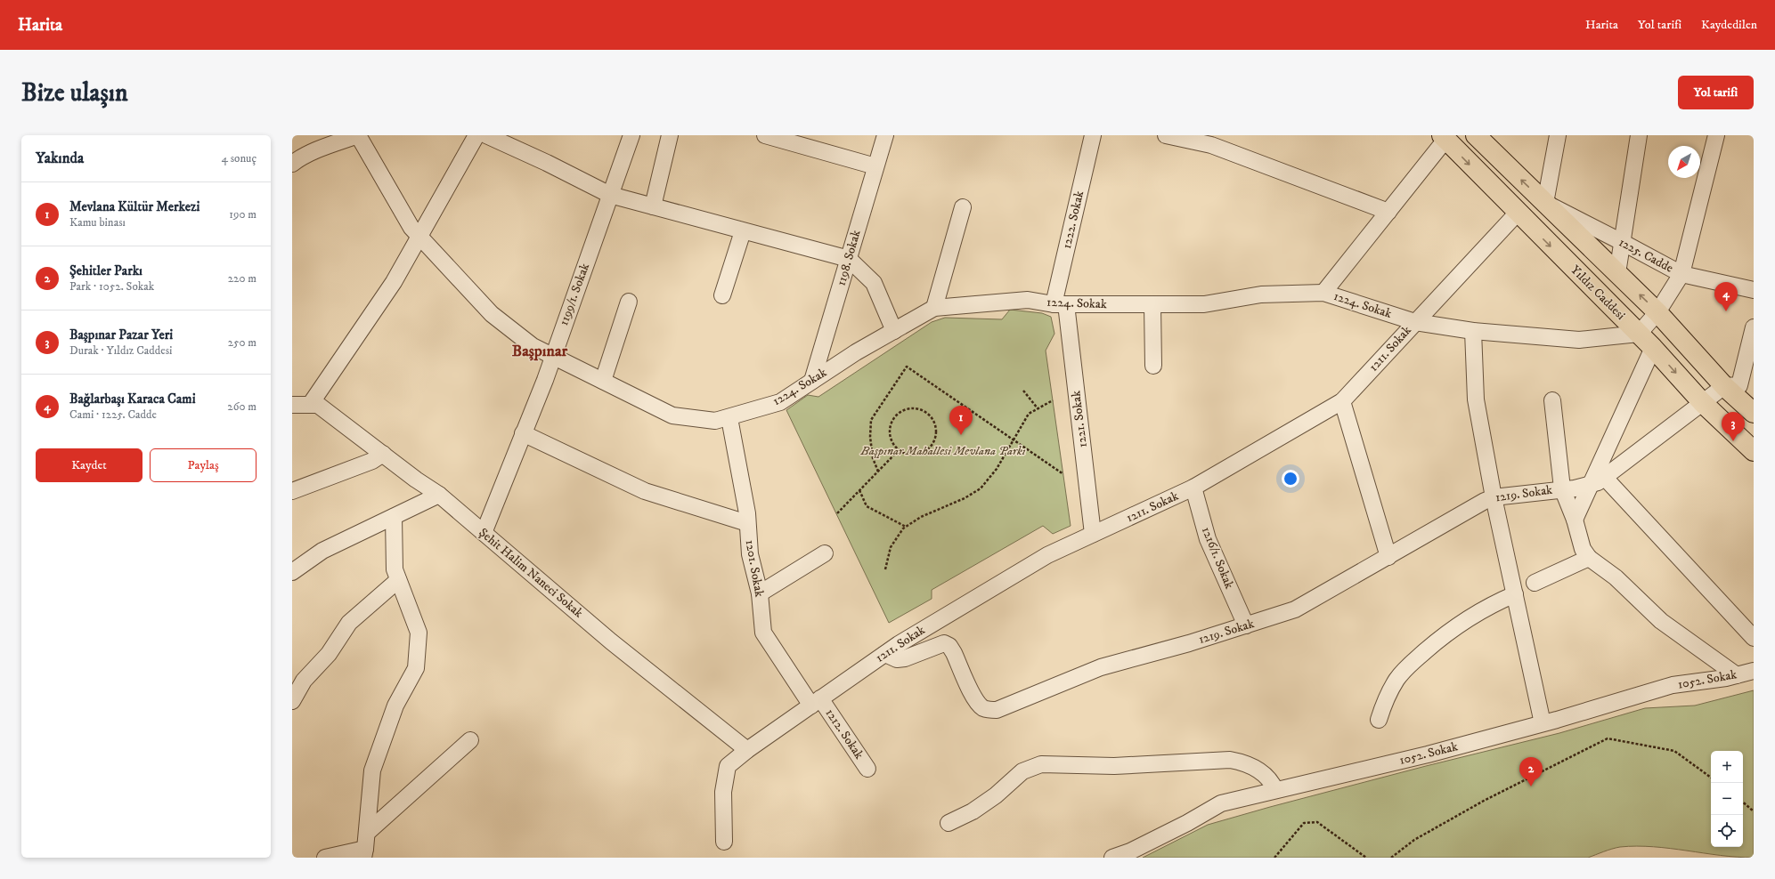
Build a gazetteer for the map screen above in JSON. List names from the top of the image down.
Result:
{
  "streets": {
    "main road": ["Yıldız Caddesi"],
    "street": [
      "1222. Sokak",
      "1225. Cadde",
      "1198. Sokak",
      "1199/1. Sokak",
      "1224. Sokak",
      "1211. Sokak",
      "1221. Sokak",
      "1219. Sokak",
      "1216/1. Sokak",
      "1201. Sokak",
      "Şehit Halim Naneci Sokak",
      "1052. Sokak",
      "1212. Sokak"
    ]
  },
  "crossings": [
    ["1222. Sokak", "1224. Sokak"],
    ["1222. Sokak", "1221. Sokak"],
    ["1198. Sokak", "1224. Sokak"],
    ["Yıldız Caddesi", "1224. Sokak"],
    ["Yıldız Caddesi", "1211. Sokak"],
    ["1199/1. Sokak", "1224. Sokak"],
    ["1199/1. Sokak", "Şehit Halim Naneci Sokak"],
    ["1224. Sokak", "1211. Sokak"],
    ["1224. Sokak", "1221. Sokak"],
    ["1224. Sokak", "1201. Sokak"],
    ["1211. Sokak", "1221. Sokak"],
    ["1211. Sokak", "1219. Sokak"],
    ["1211. Sokak", "1216/1. Sokak"],
    ["1211. Sokak", "1201. Sokak"],
    ["1211. Sokak", "Şehit Halim Naneci Sokak"],
    ["1211. Sokak", "1212. Sokak"],
    ["1219. Sokak", "1216/1. Sokak"],
    ["1201. Sokak", "1212. Sokak"]
  ],
  "districts": ["Başpınar"],
  "parks": ["Başpınar Mahallesi Mevlana Parkı"],
  "north": "bottom left",
  "page": {
    "header": "Harita",
    "nav": ["Harita", "Yol tarifi", "Kaydedilen"],
    "buttons": [
      "Yol tarifi",
      ["Kaydet", "Paylaş"]
    ],
    "title": "Bize ulaşın",
    "heading": ["Yakında", "4 sonuç"],
    "list": [
      {
        "mark": "1",
        "name": "Mevlana Kültür Merkezi",
        "note": "Kamu binası",
        "value": "190 m"
      },
      {
        "mark": "2",
        "name": "Şehitler Parkı",
        "note": "Park · 1052. Sokak",
        "value": "220 m"
      },
      {
        "mark": "3",
        "name": "Başpınar Pazar Yeri",
        "note": "Durak · Yıldız Caddesi",
        "value": "250 m"
      },
      {
        "mark": "4",
        "name": "Bağlarbaşı Karaca Cami",
        "note": "Cami · 1225. Cadde",
        "value": "260 m"
      }
    ],
    "pins": [
      "4",
      "1",
      "3",
      "2"
    ],
    "map_buttons": ["+", "−"]
  }
}
